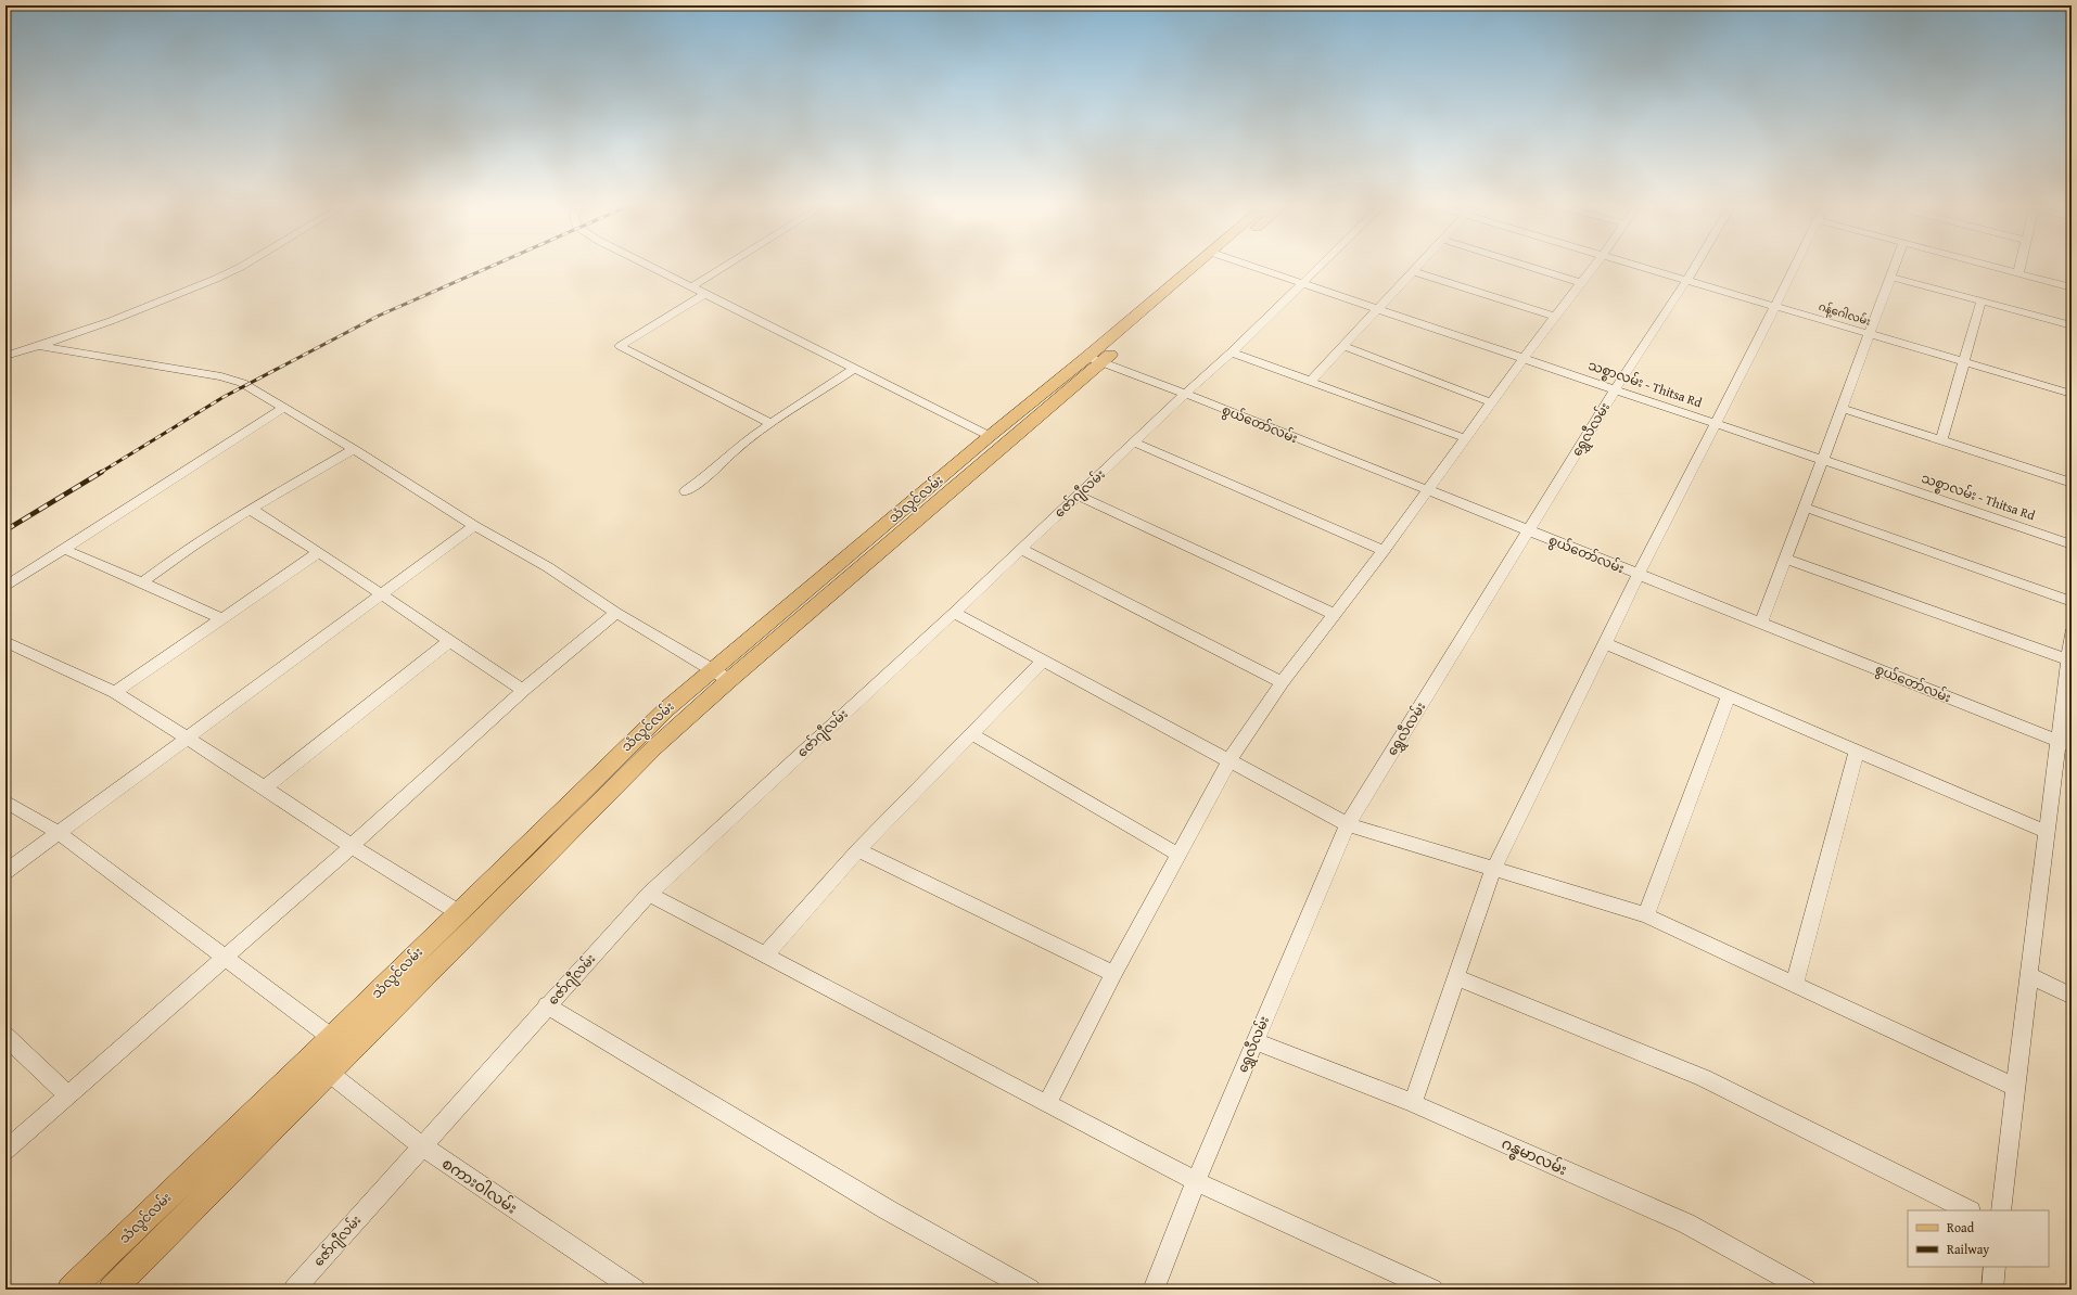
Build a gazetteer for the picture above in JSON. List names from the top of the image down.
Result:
{
  "streets": {
    "main road": ["သံလွင်လမ်း"],
    "street": [
      "ဂန့်ဂေါလမ်း",
      "သစ္စာလမ်း - Thitsa Rd",
      "စွယ်တော်လမ်း",
      "ရွှေလီလမ်း",
      "ဇော်ဂျီလမ်း",
      "ဂန္ဓမာလမ်း",
      "စကားဝါလမ်း"
    ]
  },
  "crossings": [
    ["ဂန့်ဂေါလမ်း", "ရွှေလီလမ်း"],
    ["သစ္စာလမ်း - Thitsa Rd", "ရွှေလီလမ်း"],
    ["သစ္စာလမ်း - Thitsa Rd", "ဇော်ဂျီလမ်း"],
    ["စွယ်တော်လမ်း", "ရွှေလီလမ်း"],
    ["စွယ်တော်လမ်း", "ဇော်ဂျီလမ်း"],
    ["စွယ်တော်လမ်း", "သံလွင်လမ်း"],
    ["ရွှေလီလမ်း", "ဂန္ဓမာလမ်း"],
    ["ဇော်ဂျီလမ်း", "စကားဝါလမ်း"],
    ["သံလွင်လမ်း", "စကားဝါလမ်း"]
  ],
  "legend": ["Road", "Railway"]
}
